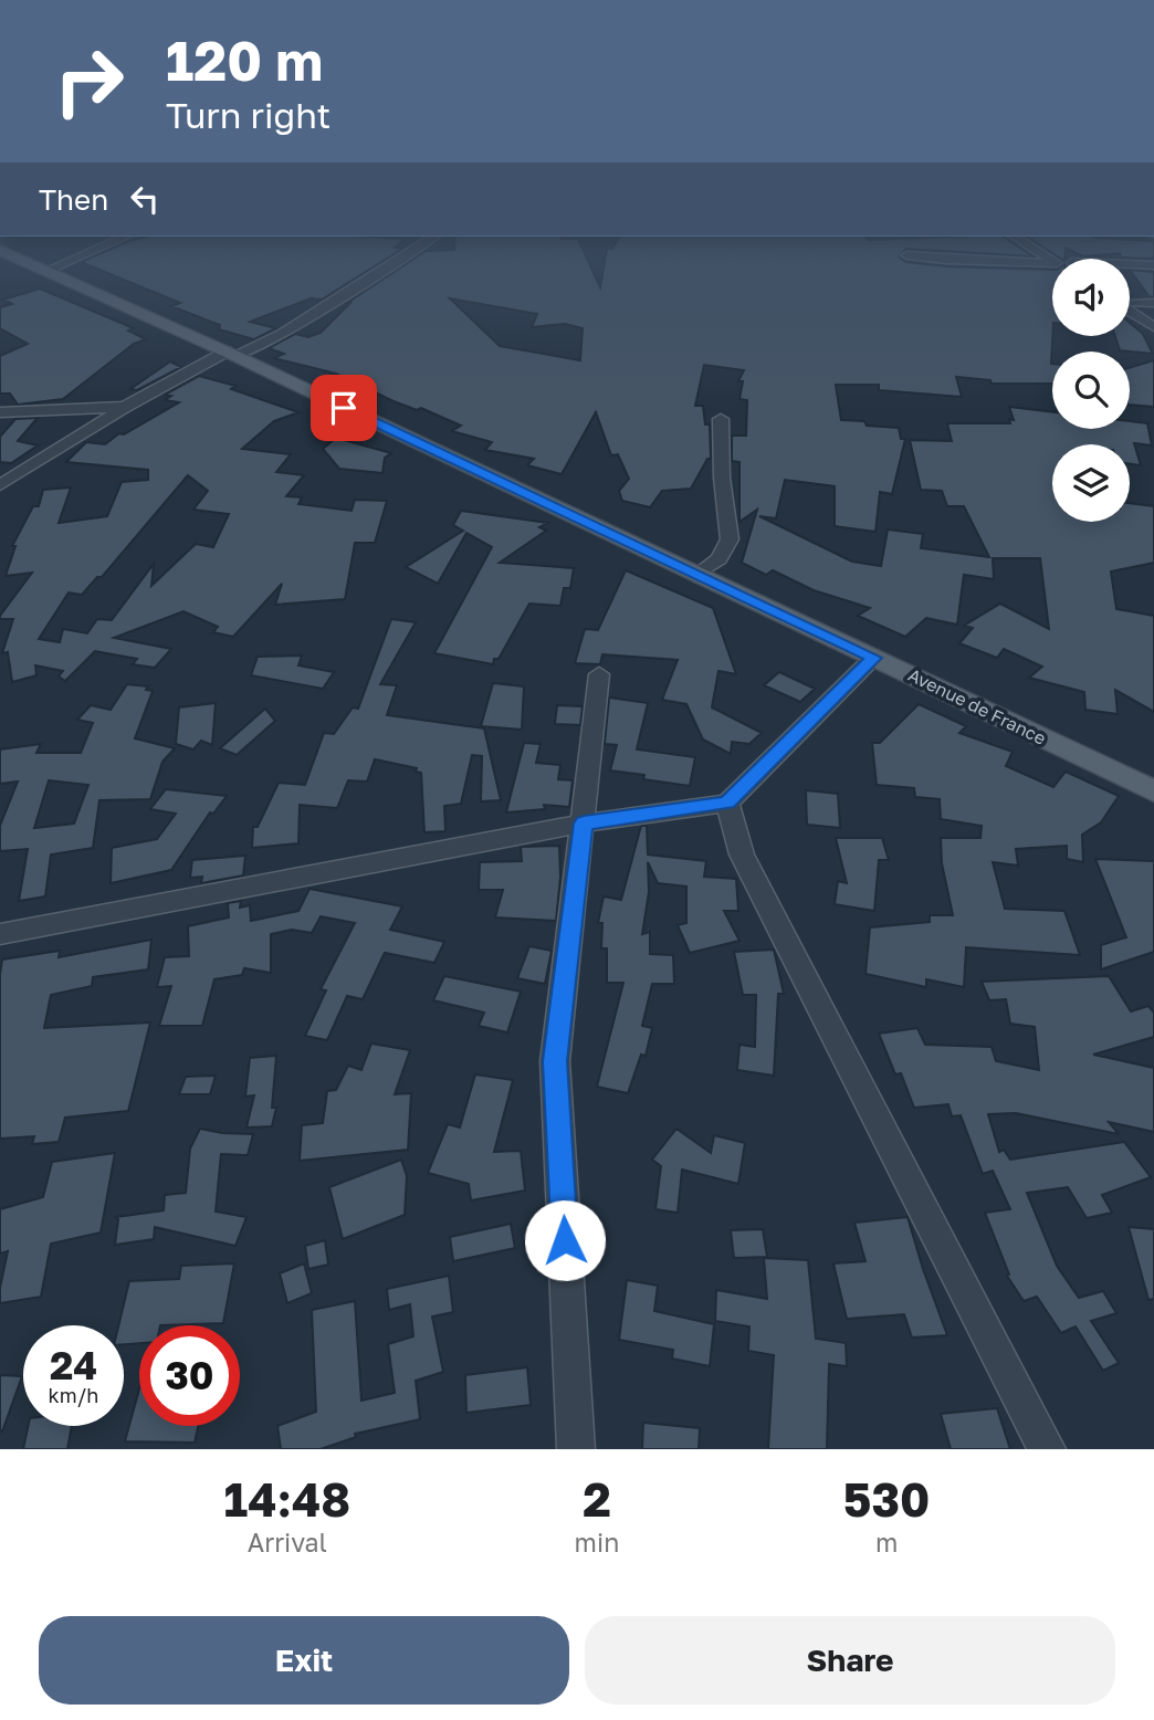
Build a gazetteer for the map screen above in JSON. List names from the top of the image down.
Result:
{
  "streets": {
    "main road": ["Avenue de France"]
  },
  "page": {
    "turn": ["120 m", "Turn right"],
    "then": "Then",
    "speed": "24 km/h",
    "limit": "30",
    "eta": [
      "14:48",
      "Arrival",
      "2",
      "min",
      "530",
      "m"
    ],
    "buttons": ["Exit", "Share"]
  }
}
